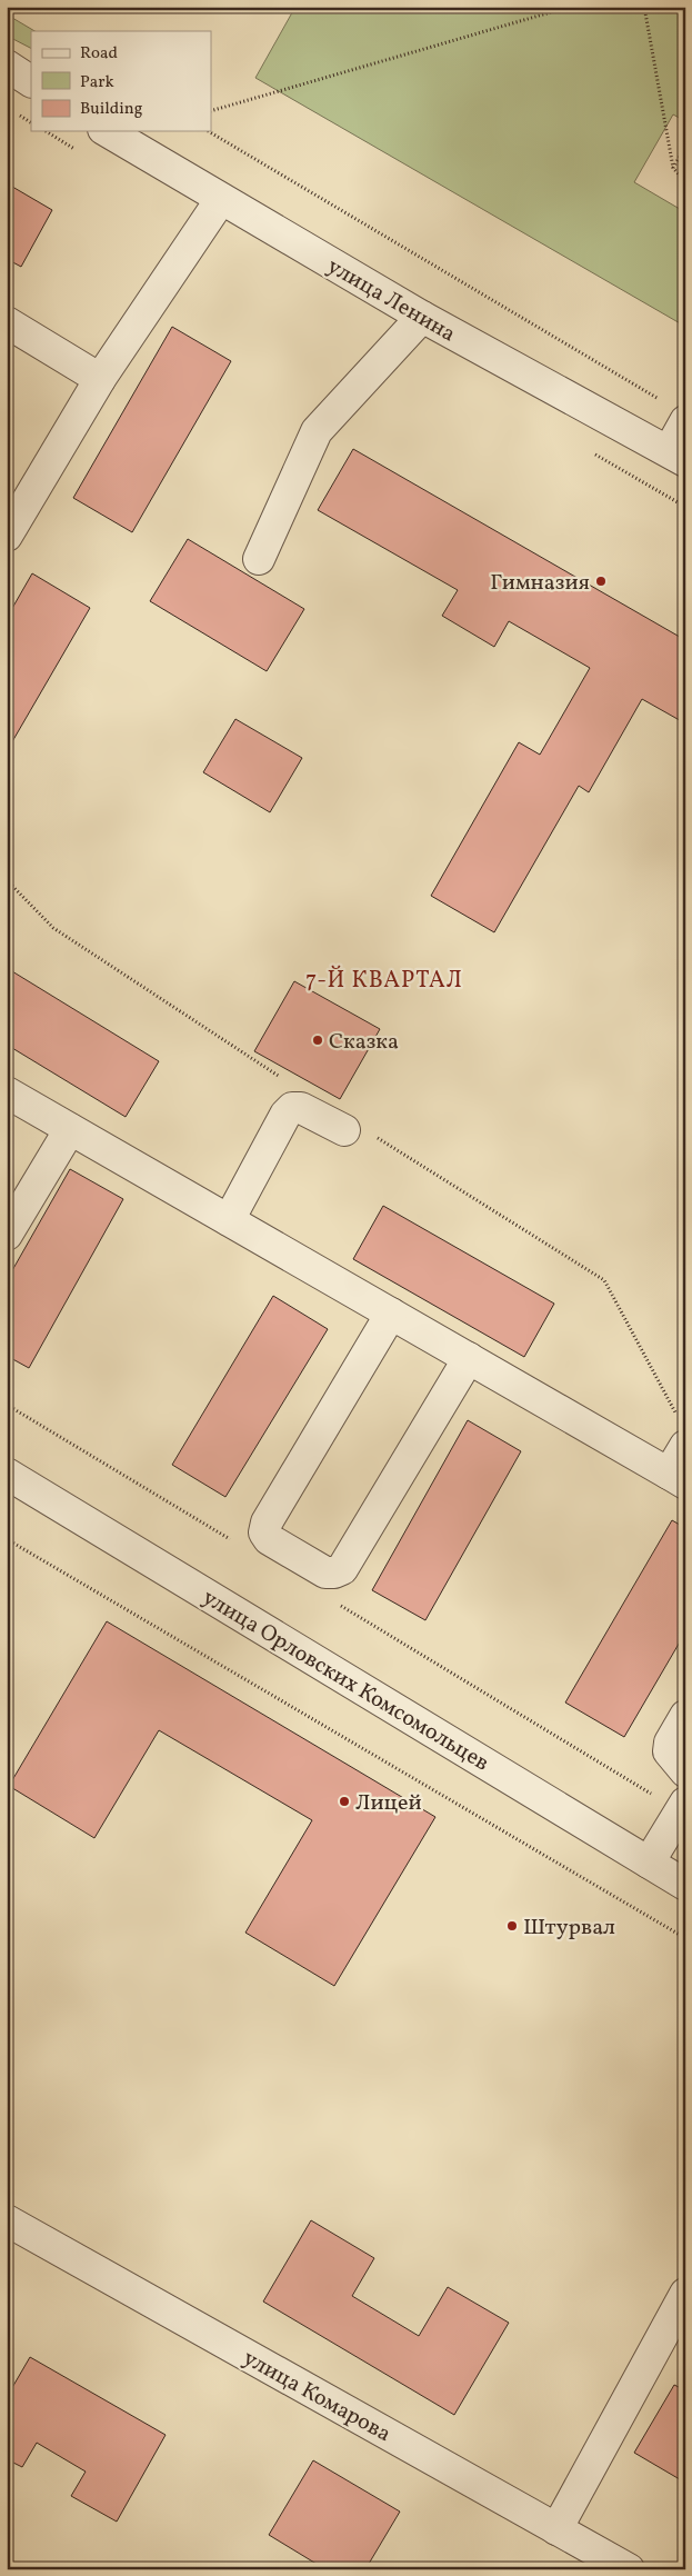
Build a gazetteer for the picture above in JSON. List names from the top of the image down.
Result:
{
  "streets": {
    "street": ["улица Ленина", "улица Орловских Комсомольцев", "улица Комарова"]
  },
  "districts": ["7-Й КВАРТАЛ"],
  "places": [
    "Гимназия",
    "Сказка",
    "Лицей",
    "Штурвал"
  ],
  "legend": ["Road", "Park", "Building"]
}
